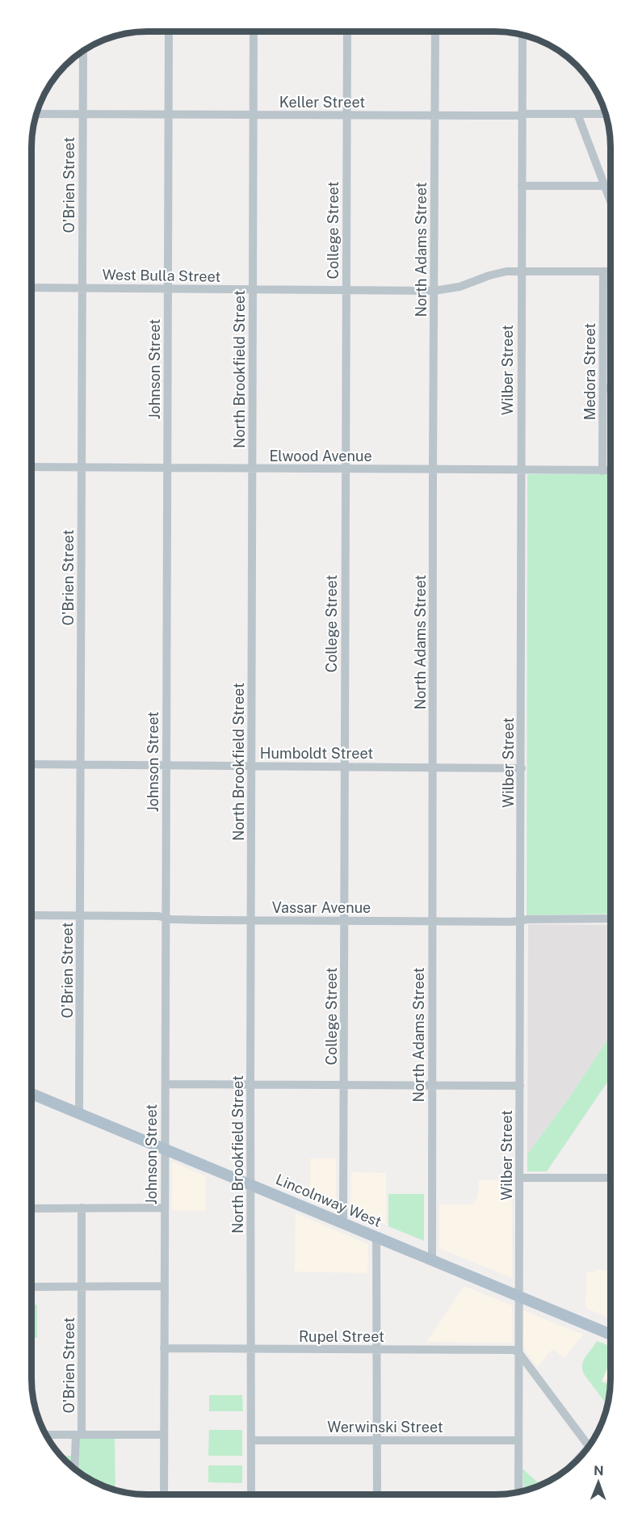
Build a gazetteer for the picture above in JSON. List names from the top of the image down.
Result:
{
  "streets": {
    "main road": ["Lincolnway West"],
    "street": [
      "Keller Street",
      "O'Brien Street",
      "College Street",
      "North Adams Street",
      "West Bulla Street",
      "Johnson Street",
      "North Brookfield Street",
      "Wilber Street",
      "Medora Street",
      "Elwood Avenue",
      "Humboldt Street",
      "Vassar Avenue",
      "Rupel Street",
      "Werwinski Street"
    ]
  },
  "crossings": [
    ["Keller Street", "O'Brien Street"],
    ["Keller Street", "College Street"],
    ["Keller Street", "North Adams Street"],
    ["Keller Street", "Johnson Street"],
    ["Keller Street", "North Brookfield Street"],
    ["Keller Street", "Wilber Street"],
    ["O'Brien Street", "West Bulla Street"],
    ["O'Brien Street", "Elwood Avenue"],
    ["O'Brien Street", "Humboldt Street"],
    ["O'Brien Street", "Vassar Avenue"],
    ["O'Brien Street", "Lincolnway West"],
    ["College Street", "West Bulla Street"],
    ["College Street", "Elwood Avenue"],
    ["College Street", "Humboldt Street"],
    ["College Street", "Vassar Avenue"],
    ["College Street", "Lincolnway West"],
    ["North Adams Street", "West Bulla Street"],
    ["North Adams Street", "Elwood Avenue"],
    ["North Adams Street", "Humboldt Street"],
    ["North Adams Street", "Vassar Avenue"],
    ["North Adams Street", "Lincolnway West"],
    ["West Bulla Street", "Johnson Street"],
    ["West Bulla Street", "North Brookfield Street"],
    ["West Bulla Street", "Wilber Street"],
    ["West Bulla Street", "Medora Street"],
    ["Johnson Street", "Elwood Avenue"],
    ["Johnson Street", "Humboldt Street"],
    ["Johnson Street", "Vassar Avenue"],
    ["Johnson Street", "Lincolnway West"],
    ["Johnson Street", "Rupel Street"],
    ["North Brookfield Street", "Elwood Avenue"],
    ["North Brookfield Street", "Humboldt Street"],
    ["North Brookfield Street", "Vassar Avenue"],
    ["North Brookfield Street", "Lincolnway West"],
    ["North Brookfield Street", "Rupel Street"],
    ["North Brookfield Street", "Werwinski Street"],
    ["Wilber Street", "Elwood Avenue"],
    ["Wilber Street", "Humboldt Street"],
    ["Wilber Street", "Vassar Avenue"],
    ["Wilber Street", "Lincolnway West"],
    ["Wilber Street", "Rupel Street"],
    ["Wilber Street", "Werwinski Street"],
    ["Medora Street", "Elwood Avenue"]
  ],
  "north": "top"
}
